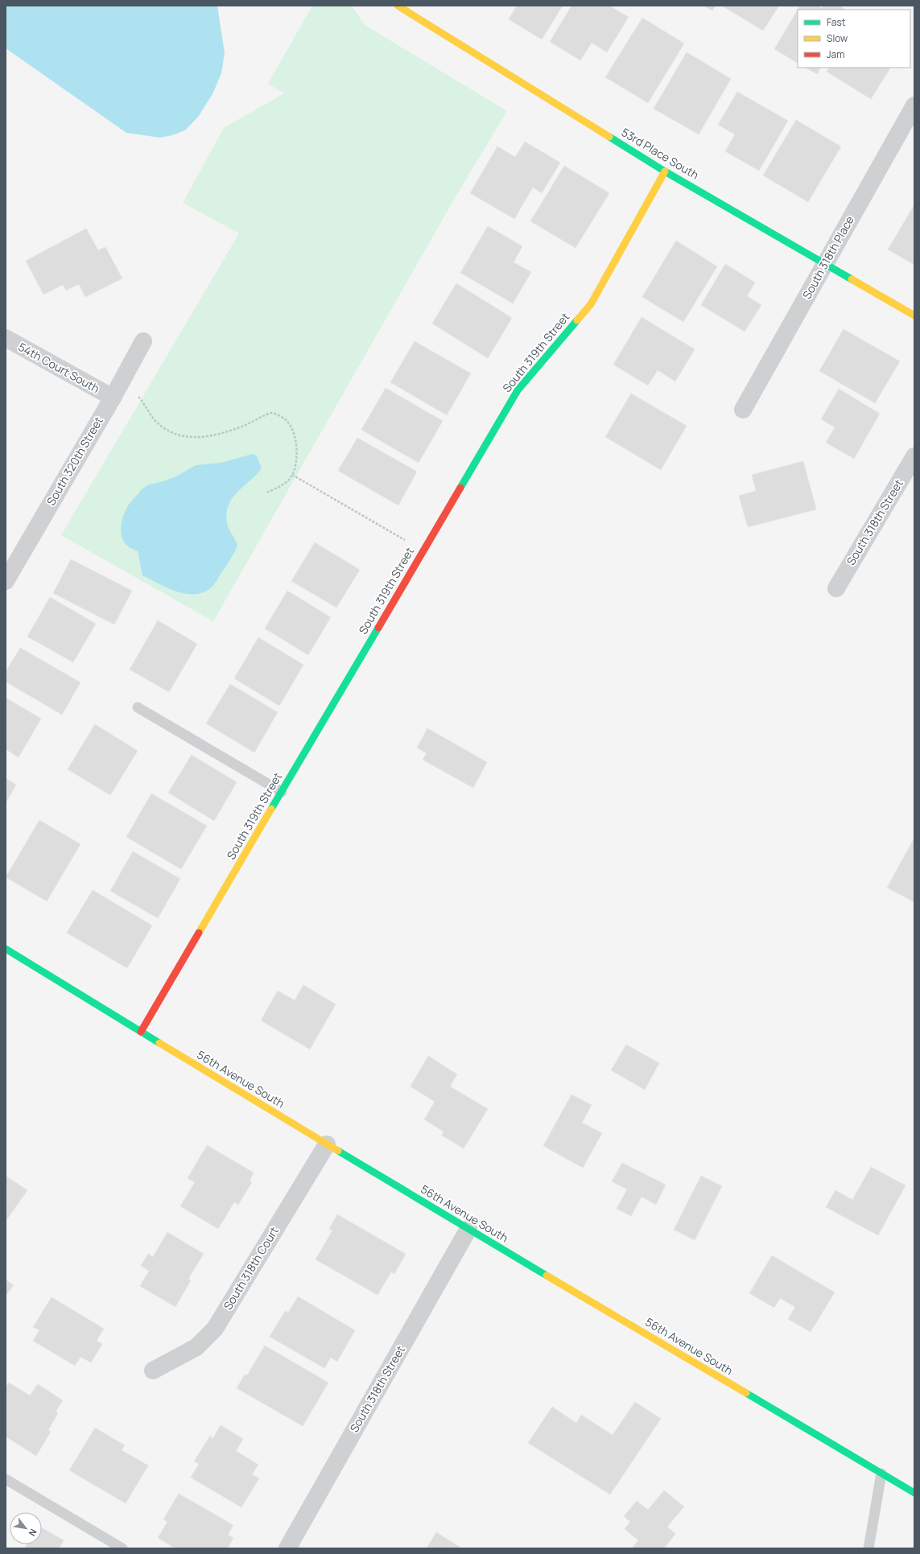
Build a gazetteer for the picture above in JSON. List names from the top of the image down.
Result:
{
  "streets": {
    "street": [
      "53rd Place South",
      "South 318th Place",
      "South 319th Street",
      "54th Court South",
      "South 320th Street",
      "South 318th Street",
      "56th Avenue South",
      "South 318th Court"
    ]
  },
  "crossings": [
    ["53rd Place South", "South 318th Place"],
    ["53rd Place South", "South 319th Street"],
    ["South 319th Street", "56th Avenue South"],
    ["54th Court South", "South 320th Street"],
    ["South 318th Street", "56th Avenue South"],
    ["56th Avenue South", "South 318th Court"]
  ],
  "legend": ["Fast", "Slow", "Jam"],
  "north": "bottom right"
}
